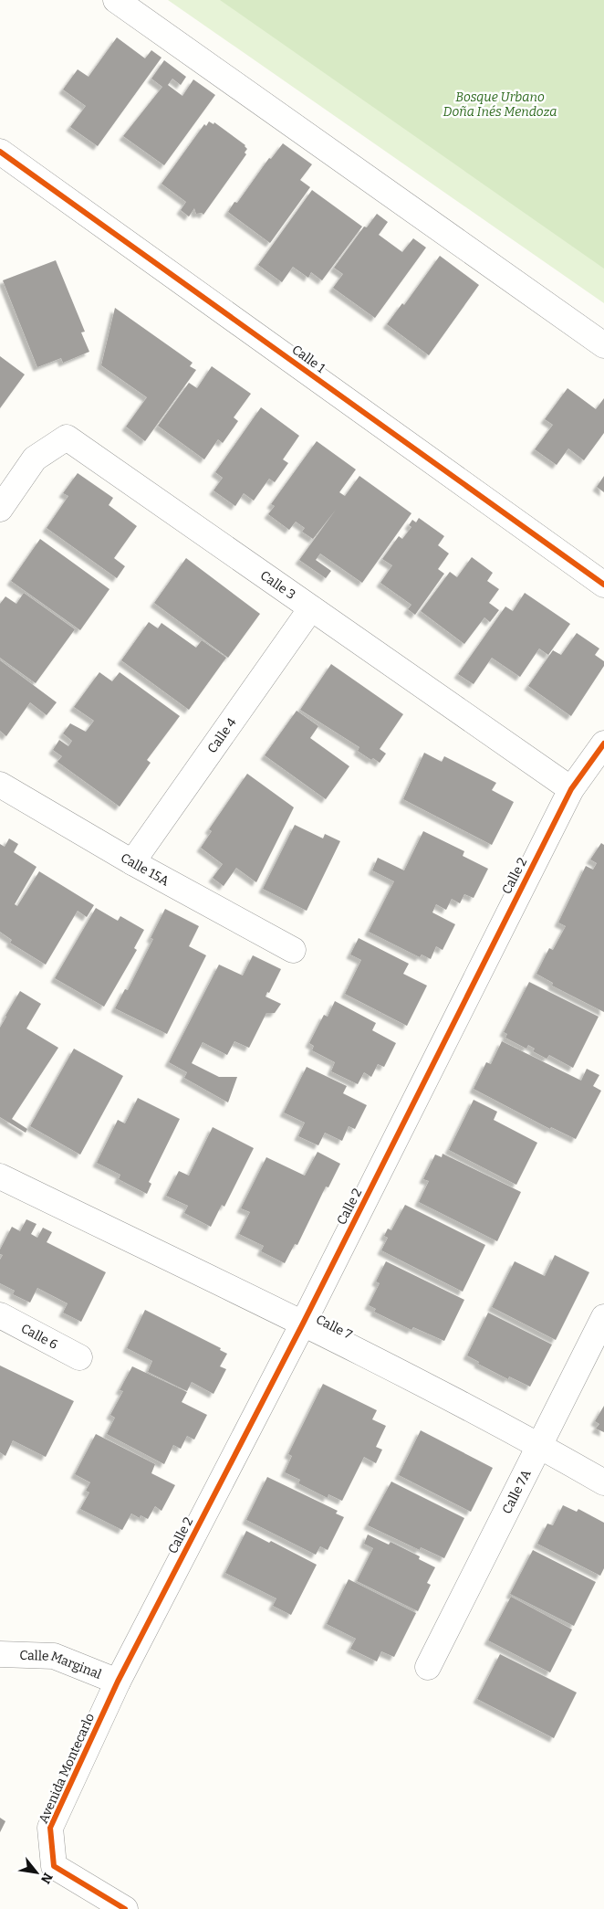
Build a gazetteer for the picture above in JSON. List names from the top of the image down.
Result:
{
  "streets": {
    "street": [
      "Calle 1",
      "Calle 3",
      "Calle 4",
      "Calle 15A",
      "Calle 2",
      "Calle 7",
      "Calle 6",
      "Calle 7A",
      "Calle Marginal",
      "Avenida Montecarlo"
    ]
  },
  "crossings": [
    ["Calle 3", "Calle 4"],
    ["Calle 3", "Calle 2"],
    ["Calle 4", "Calle 15A"],
    ["Calle 2", "Calle 7"],
    ["Calle 2", "Calle Marginal"],
    ["Calle 2", "Avenida Montecarlo"],
    ["Calle 7", "Calle 7A"],
    ["Calle Marginal", "Avenida Montecarlo"]
  ],
  "parks": ["Bosque Urbano Doña Inés Mendoza"],
  "north": "bottom right"
}
